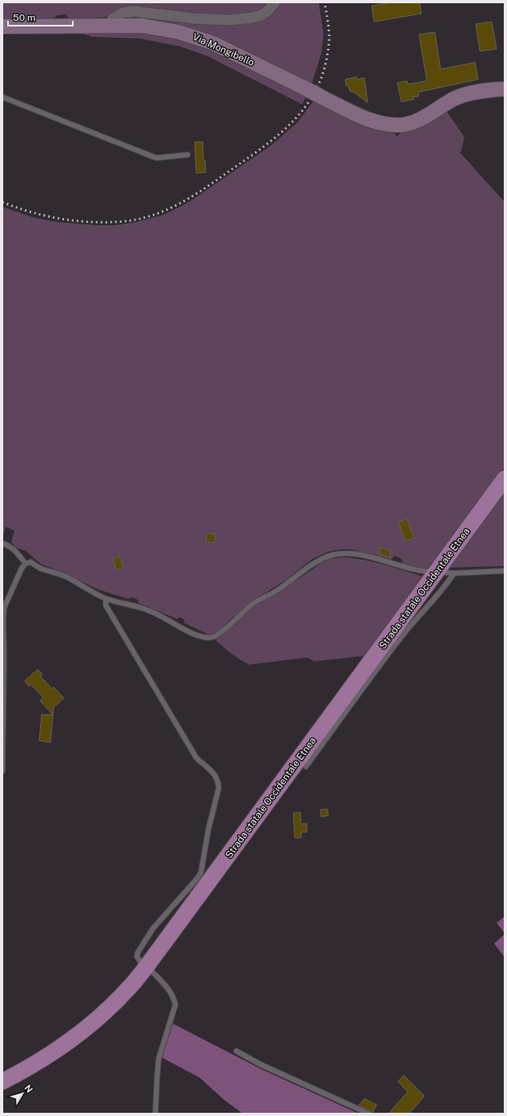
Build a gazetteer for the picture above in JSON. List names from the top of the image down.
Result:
{
  "streets": {
    "main road": ["Strada statale Occidentale Etnea"],
    "street": ["Via Mongibello"]
  },
  "scale_bar": "50 m",
  "north": "top right"
}
